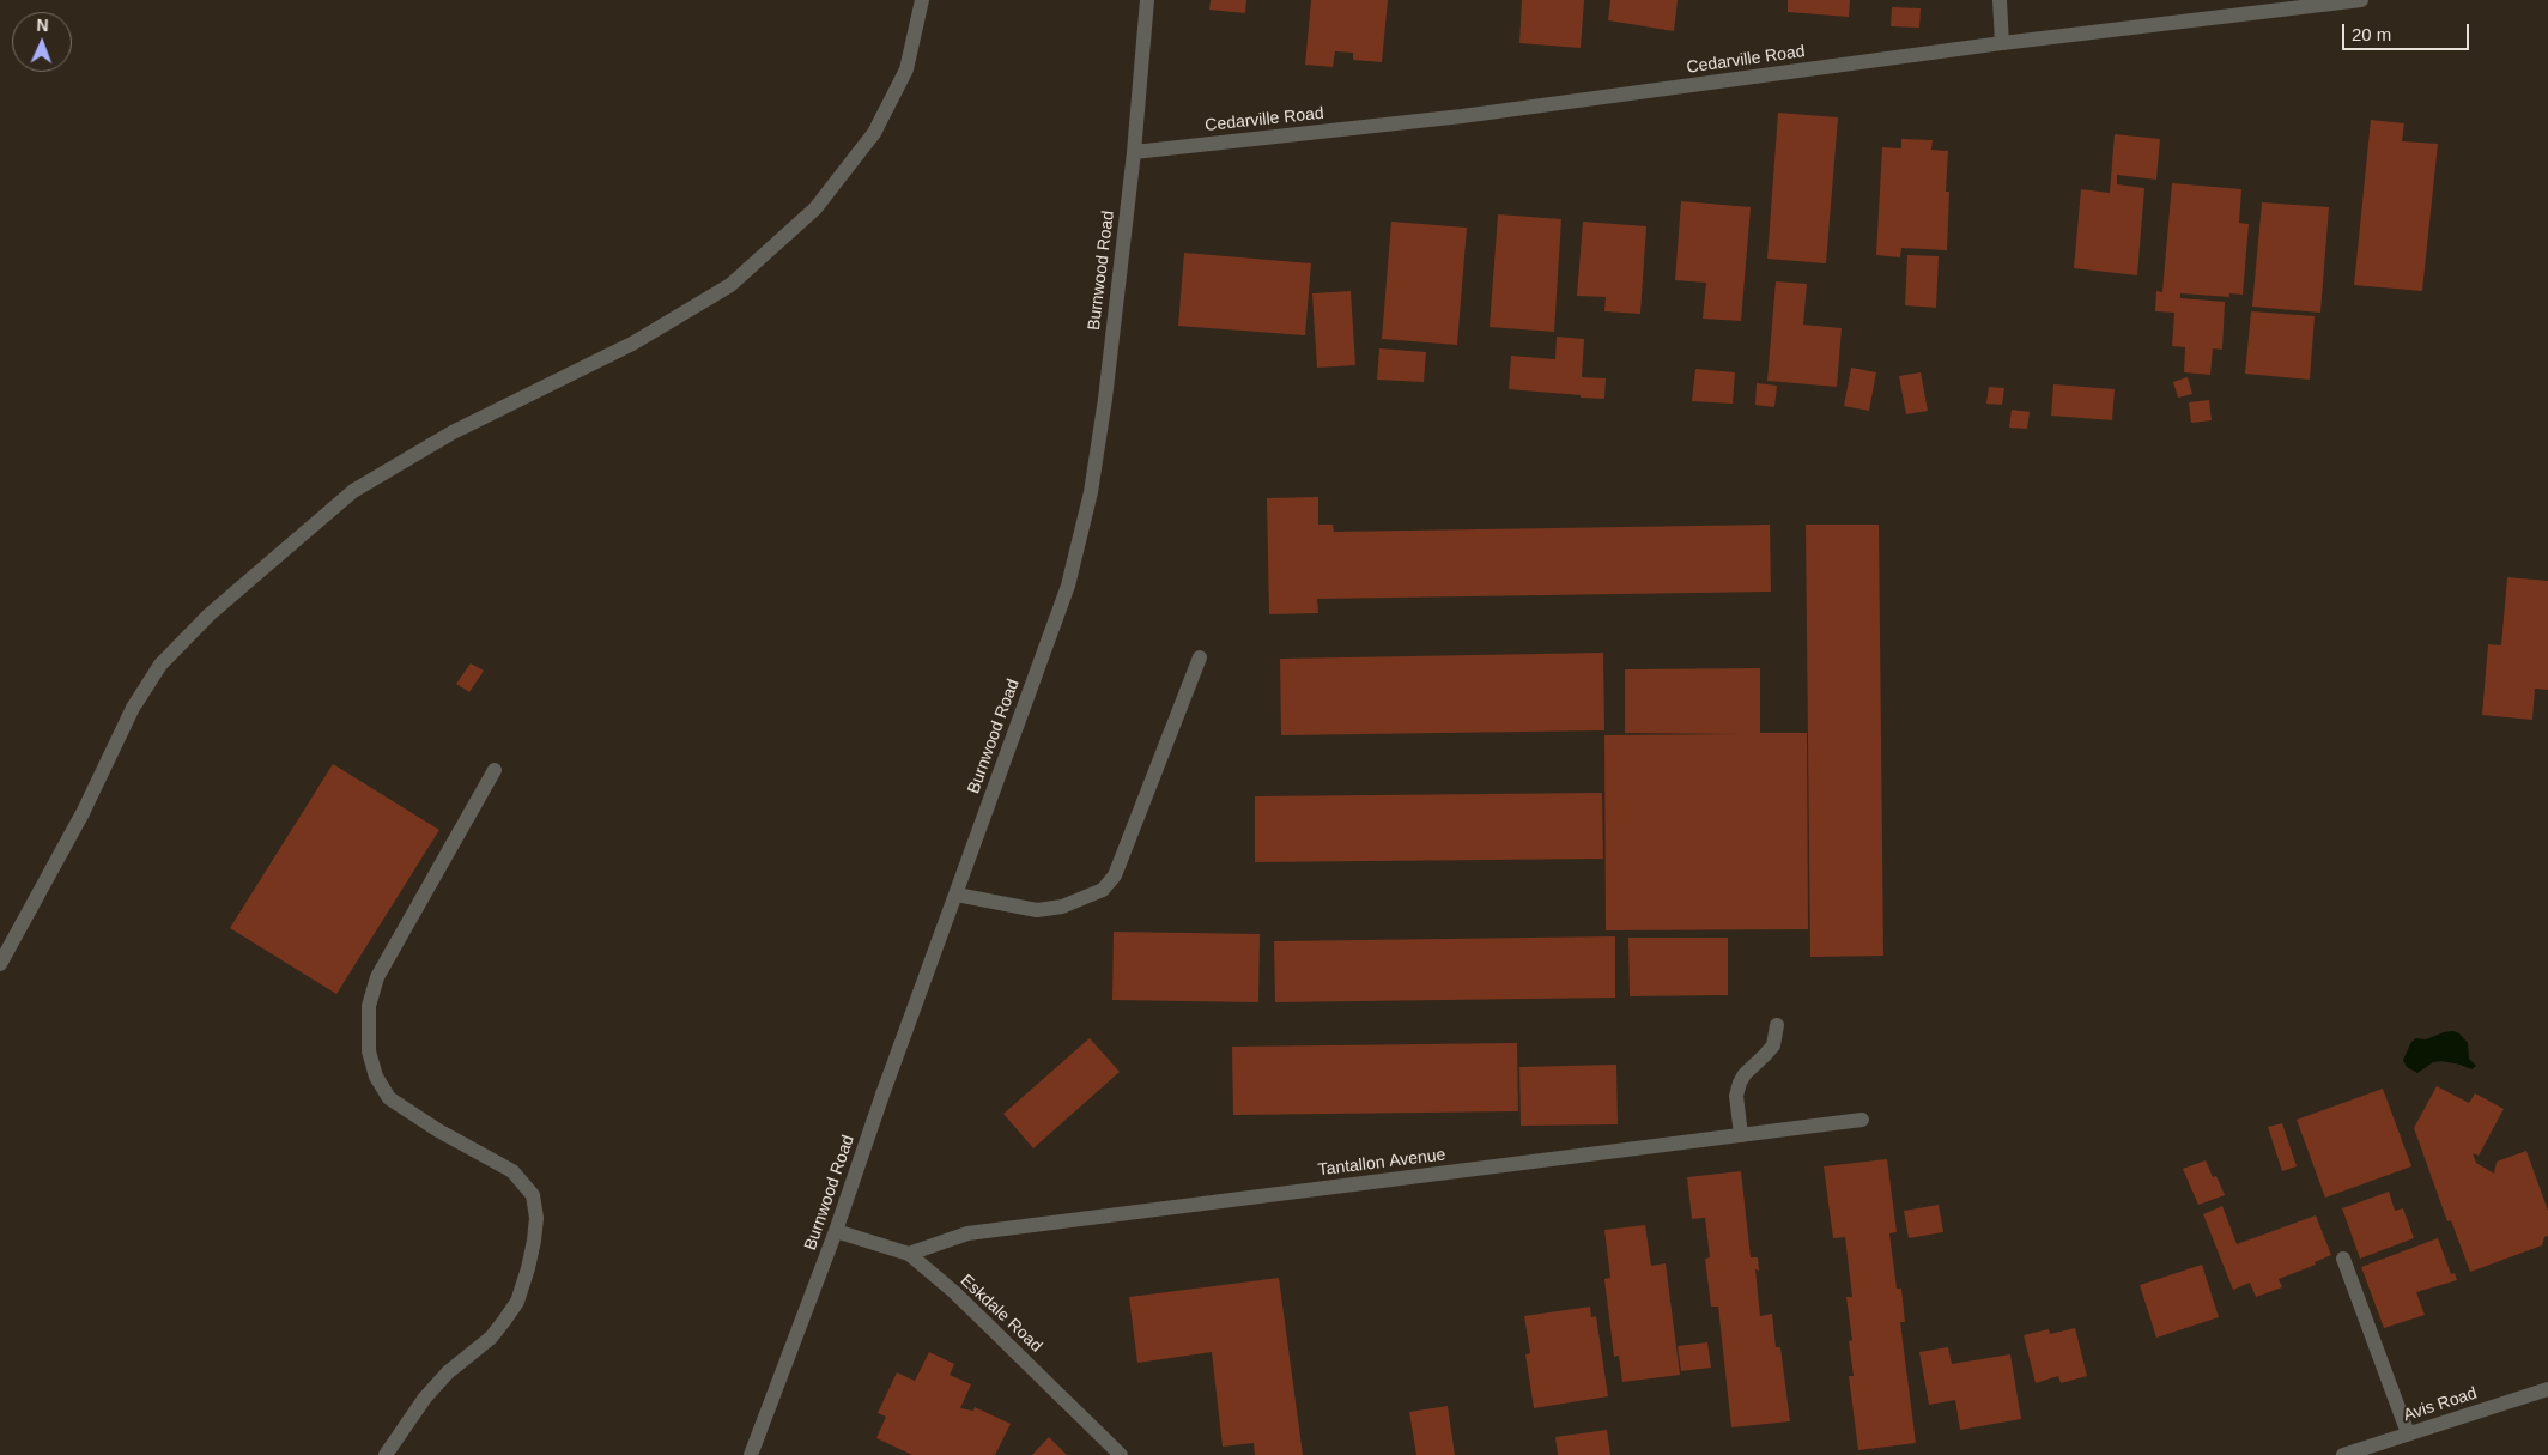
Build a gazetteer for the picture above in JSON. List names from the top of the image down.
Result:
{
  "streets": {
    "street": [
      "Cedarville Road",
      "Burnwood Road",
      "Tantallon Avenue",
      "Eskdale Road",
      "Avis Road"
    ]
  },
  "crossings": [
    ["Cedarville Road", "Burnwood Road"],
    ["Burnwood Road", "Eskdale Road"],
    ["Tantallon Avenue", "Eskdale Road"]
  ],
  "scale_bar": "20 m",
  "north": "top"
}
